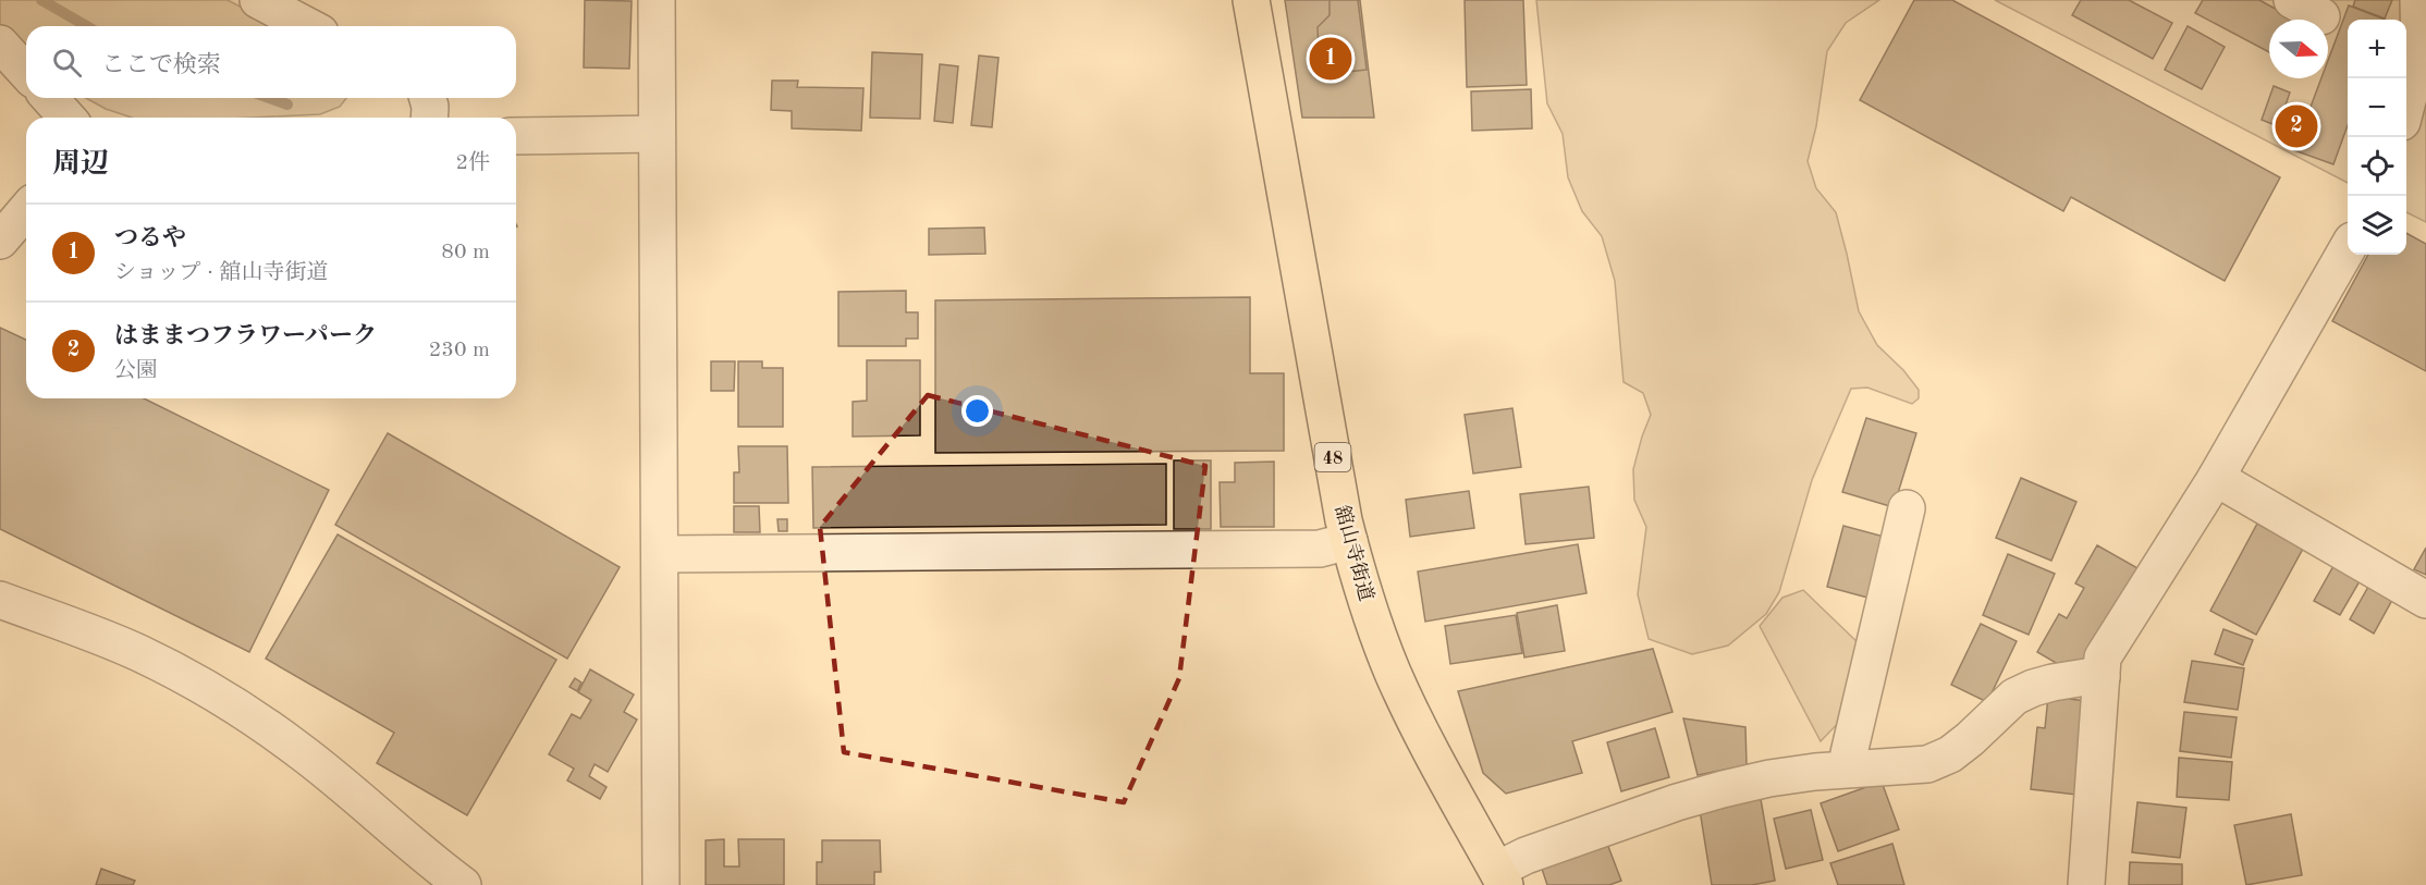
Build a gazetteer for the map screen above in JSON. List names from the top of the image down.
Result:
{
  "streets": {
    "main road": ["48", "舘山寺街道"]
  },
  "north": "right",
  "page": {
    "map_buttons": ["+", "−"],
    "search": "ここで検索",
    "pins": ["1", "2"],
    "heading": ["周辺", "2件"],
    "list": [
      {
        "mark": "1",
        "name": "つるや",
        "note": "ショップ · 舘山寺街道",
        "value": "80 m"
      },
      {
        "mark": "2",
        "name": "はままつフラワーパーク",
        "note": "公園",
        "value": "230 m"
      }
    ]
  }
}
